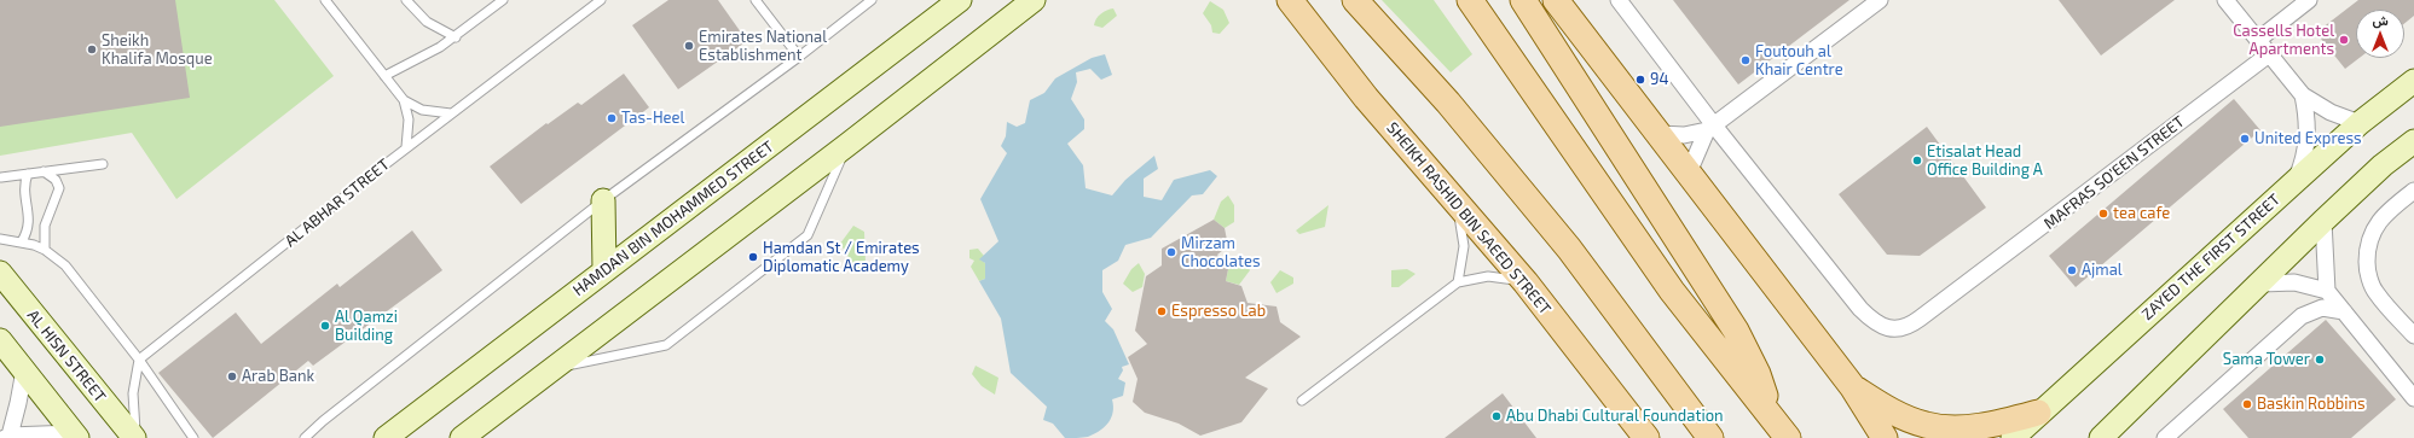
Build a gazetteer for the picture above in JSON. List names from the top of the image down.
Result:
{
  "streets": {
    "main road": [
      "HAMDAN BIN MOHAMMED STREET",
      "SHEIKH RASHID BIN SAEED STREET",
      "ZAYED THE FIRST STREET",
      "AL HISN STREET"
    ],
    "street": ["MAFRAS SO'EEN STREET"],
    "lane": ["AL ABHAR STREET"]
  },
  "places": [
    "Cassells Hotel Apartments",
    "Emirates National Establishment",
    "Sheikh Khalifa Mosque",
    "Foutouh al Khair Centre",
    "94",
    "Tas-Heel",
    "United Express",
    "Etisalat Head Office Building A",
    "tea cafe",
    "Mirzam Chocolates",
    "Hamdan St / Emirates Diplomatic Academy",
    "Ajmal",
    "Espresso Lab",
    "Al Qamzi Building",
    "Sama Tower",
    "Arab Bank",
    "Baskin Robbins",
    "Abu Dhabi Cultural Foundation"
  ],
  "north": "top"
}
